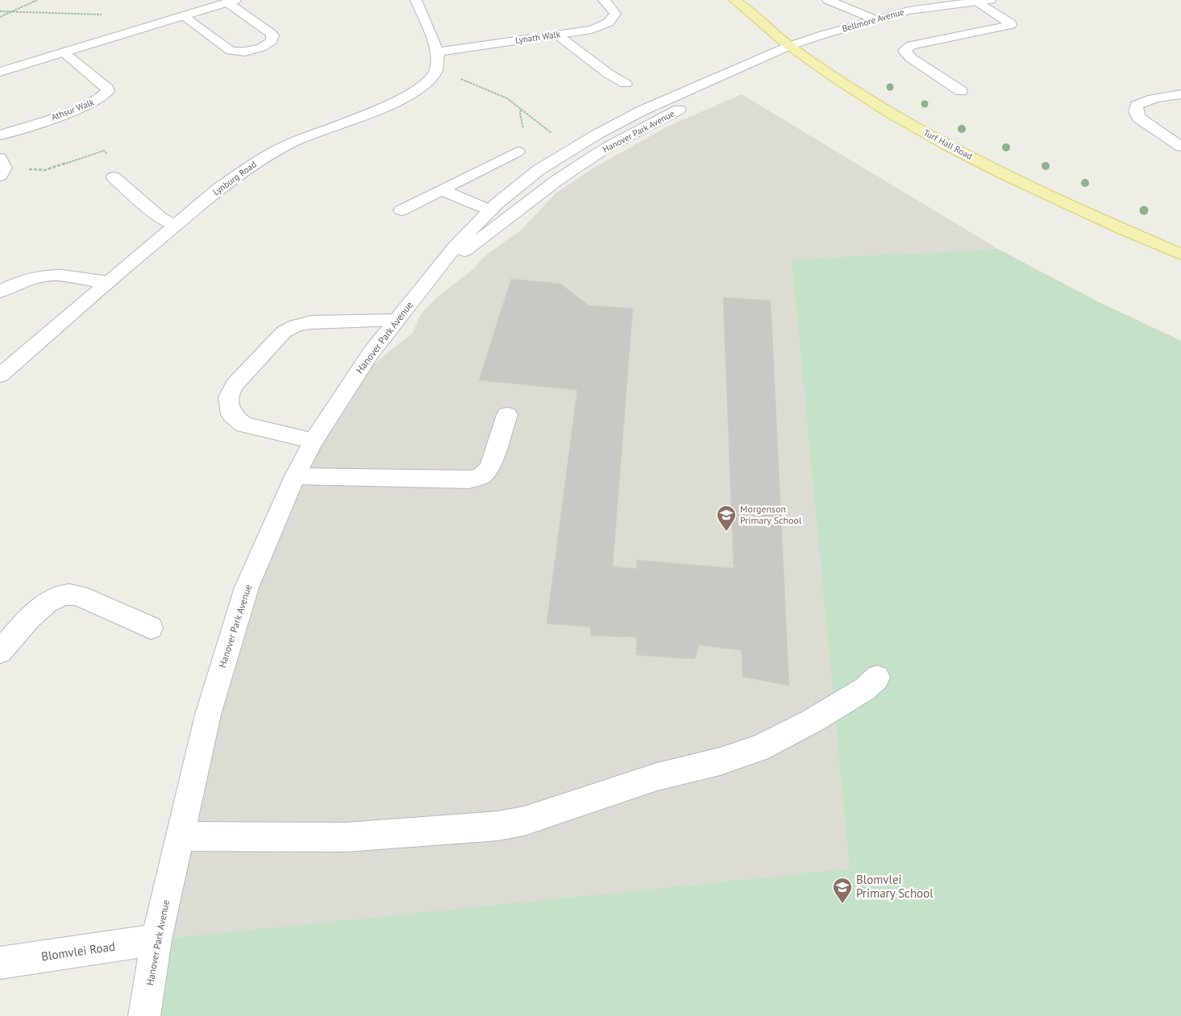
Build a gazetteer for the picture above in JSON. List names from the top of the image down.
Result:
{
  "streets": {
    "main road": ["Turf Hall Road"],
    "street": [
      "Bellmore Avenue",
      "Lynath Walk",
      "Athsur Walk",
      "Hanover Park Avenue",
      "Lynburg Road",
      "Blomvlei Road"
    ]
  },
  "crossings": [
    ["Bellmore Avenue", "Hanover Park Avenue"],
    ["Bellmore Avenue", "Turf Hall Road"],
    ["Lynath Walk", "Lynburg Road"],
    ["Hanover Park Avenue", "Turf Hall Road"],
    ["Hanover Park Avenue", "Blomvlei Road"]
  ],
  "places": {
    "school or university": ["Morgenson Primary School", "Blomvlei Primary School"]
  }
}
